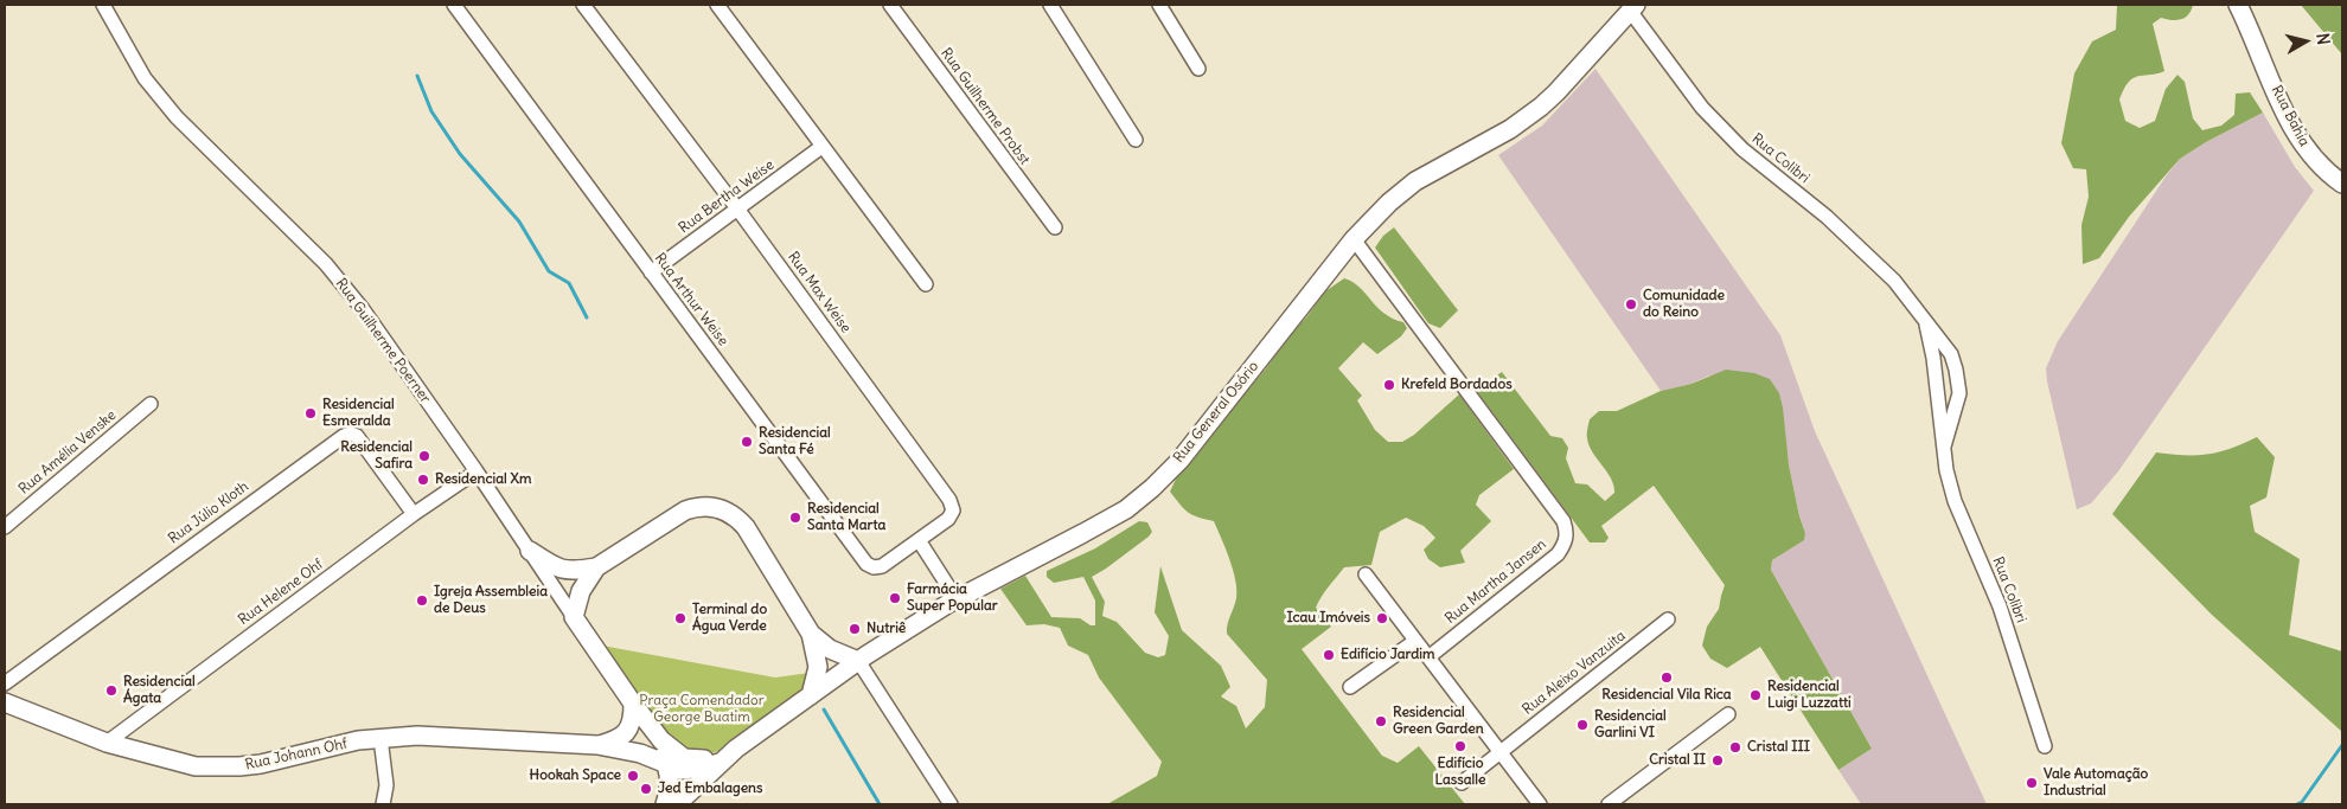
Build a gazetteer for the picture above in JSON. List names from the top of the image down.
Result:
{
  "streets": {
    "main road": [
      "Rua Bahia",
      "Rua Guilherme Poerner",
      "Rua General Osório",
      "Rua Johann Ohf"
    ],
    "street": [
      "Rua Guilherme Probst",
      "Rua Colibri",
      "Rua Bertha Weise",
      "Rua Max Weise",
      "Rua Arthur Weise",
      "Rua Amélia Venske",
      "Rua Júlio Kloth",
      "Rua Martha Jansen",
      "Rua Helene Ohf",
      "Rua Aleixo Vanzuita"
    ]
  },
  "crossings": [
    ["Rua Colibri", "Rua General Osório"],
    ["Rua Bertha Weise", "Rua Max Weise"],
    ["Rua Bertha Weise", "Rua Arthur Weise"],
    ["Rua Max Weise", "Rua Arthur Weise"],
    ["Rua Guilherme Poerner", "Rua General Osório"],
    ["Rua Guilherme Poerner", "Rua Helene Ohf"],
    ["Rua Guilherme Poerner", "Rua Johann Ohf"],
    ["Rua General Osório", "Rua Martha Jansen"],
    ["Rua General Osório", "Rua Johann Ohf"],
    ["Rua Júlio Kloth", "Rua Helene Ohf"],
    ["Rua Helene Ohf", "Rua Johann Ohf"]
  ],
  "parks": ["Praça Comendador George Buatim"],
  "places": [
    "Comunidade do Reino",
    "Krefeld Bordados",
    "Residencial Esmeralda",
    "Residencial Santa Fé",
    "Residencial Safira",
    "Residencial Xm",
    "Residencial Santa Marta",
    "Farmácia Super Popular",
    "Igreja Assembleia de Deus",
    "Terminal do Água Verde",
    "Icau Imóveis",
    "Nutriê",
    "Edifício Jardim",
    "Residencial Vila Rica",
    "Residencial Ágata",
    "Residencial Luigi Luzzatti",
    "Residencial Green Garden",
    "Residencial Garlini VI",
    "Edifício Lassalle",
    "Cristal III",
    "Cristal II",
    "Hookah Space",
    "Vale Automação Industrial",
    "Jed Embalagens"
  ],
  "north": "right"
}
